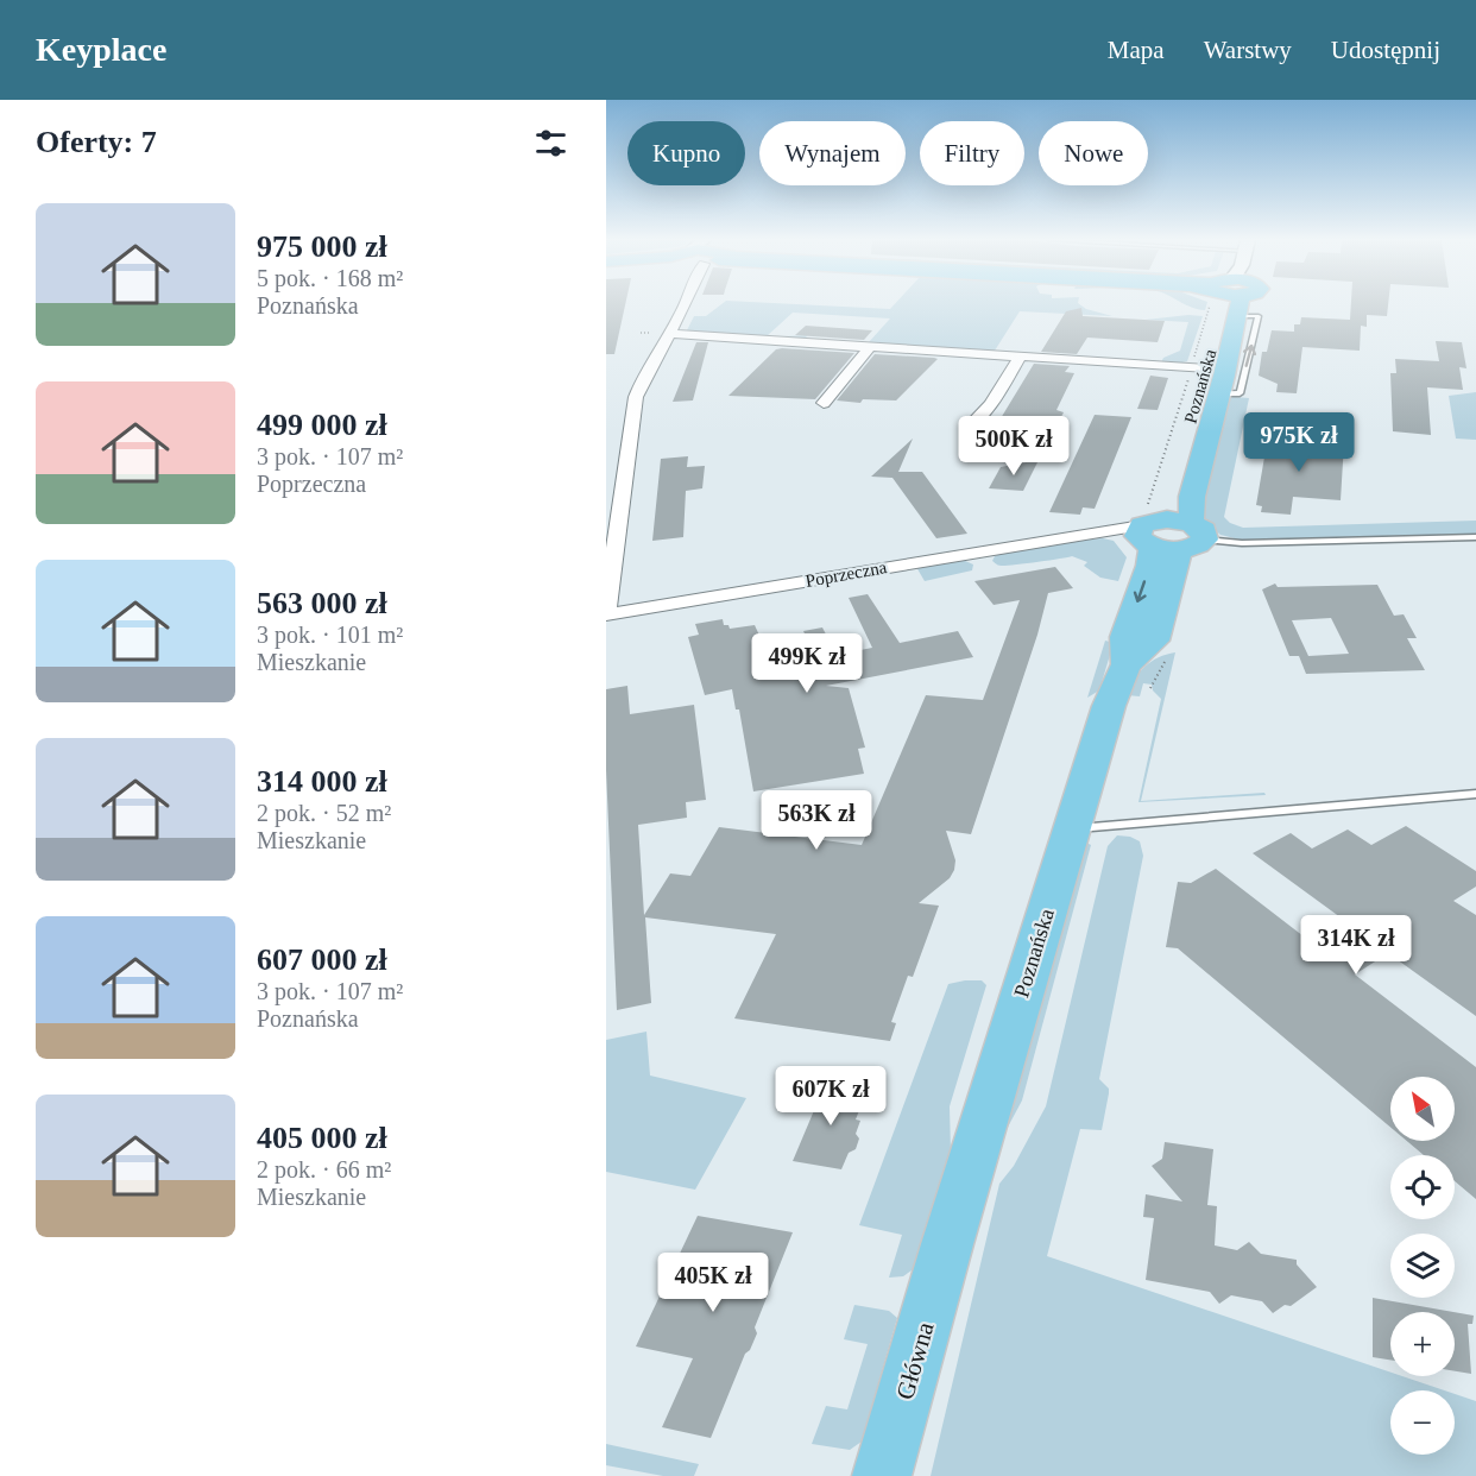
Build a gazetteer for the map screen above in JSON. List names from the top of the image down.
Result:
{
  "streets": {
    "main road": ["Poznańska", "Główna"],
    "street": ["Poprzeczna"]
  },
  "crossings": [
    ["Poznańska", "Poprzeczna"],
    ["Poznańska", "Główna"]
  ],
  "north": "top left",
  "page": {
    "header": "Keyplace",
    "nav": ["Mapa", "Warstwy", "Udostępnij"],
    "heading": "Oferty: 7",
    "chip": [
      "Kupno",
      "Wynajem",
      "Filtry",
      "Nowe"
    ],
    "list": [
      {
        "name": "975 000 zł",
        "note": "5 pok. · 168 m² · Poznańska"
      },
      {
        "name": "499 000 zł",
        "note": "3 pok. · 107 m² · Poprzeczna"
      },
      {
        "name": "563 000 zł",
        "note": "3 pok. · 101 m² · Mieszkanie"
      },
      {
        "name": "314 000 zł",
        "note": "2 pok. · 52 m² · Mieszkanie"
      },
      {
        "name": "607 000 zł",
        "note": "3 pok. · 107 m² · Poznańska"
      },
      {
        "name": "405 000 zł",
        "note": "2 pok. · 66 m² · Mieszkanie"
      }
    ],
    "price": [
      "975K zł",
      "500K zł",
      "499K zł",
      "563K zł",
      "314K zł",
      "607K zł",
      "405K zł"
    ],
    "map_buttons": ["+", "−"]
  }
}
